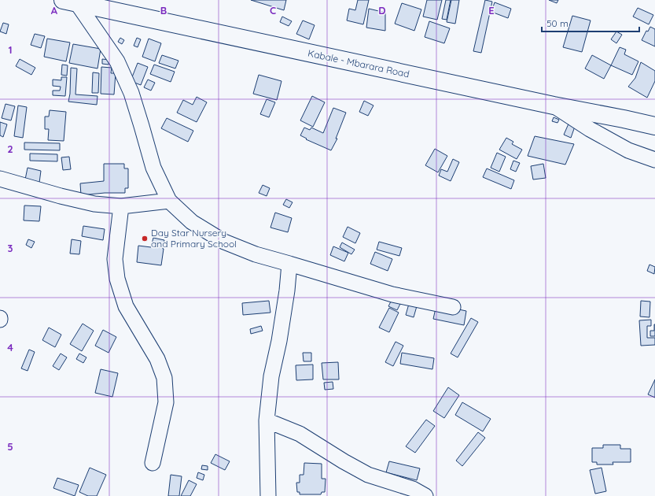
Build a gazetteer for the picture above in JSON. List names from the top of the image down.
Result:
{
  "streets": {
    "main road": ["Kabale - Mbarara Road"]
  },
  "places": ["Day Star Nursery and Primary School"],
  "scale_bar": "50 m",
  "grid": {
    "columns": [
      "A",
      "B",
      "C",
      "D",
      "E"
    ],
    "rows": [
      "1",
      "2",
      "3",
      "4",
      "5"
    ]
  }
}
